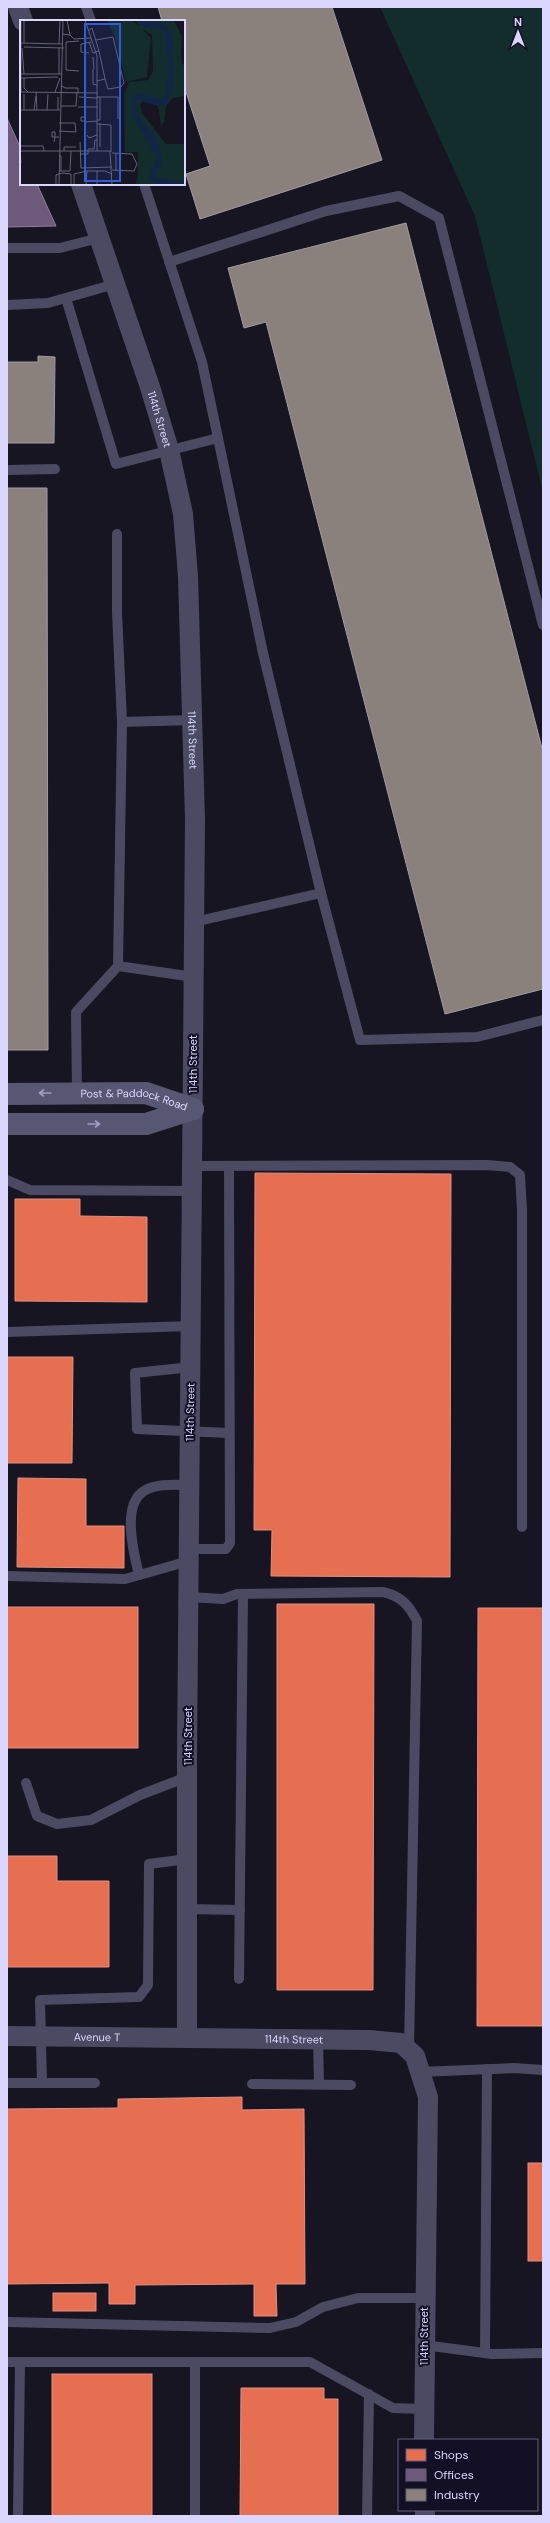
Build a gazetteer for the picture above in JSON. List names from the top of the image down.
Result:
{
  "streets": {
    "street": ["114th Street", "Post & Paddock Road", "Avenue T"]
  },
  "crossings": [
    ["114th Street", "Post & Paddock Road"],
    ["114th Street", "Avenue T"]
  ],
  "legend": ["Shops", "Offices", "Industry"],
  "north": "top"
}
